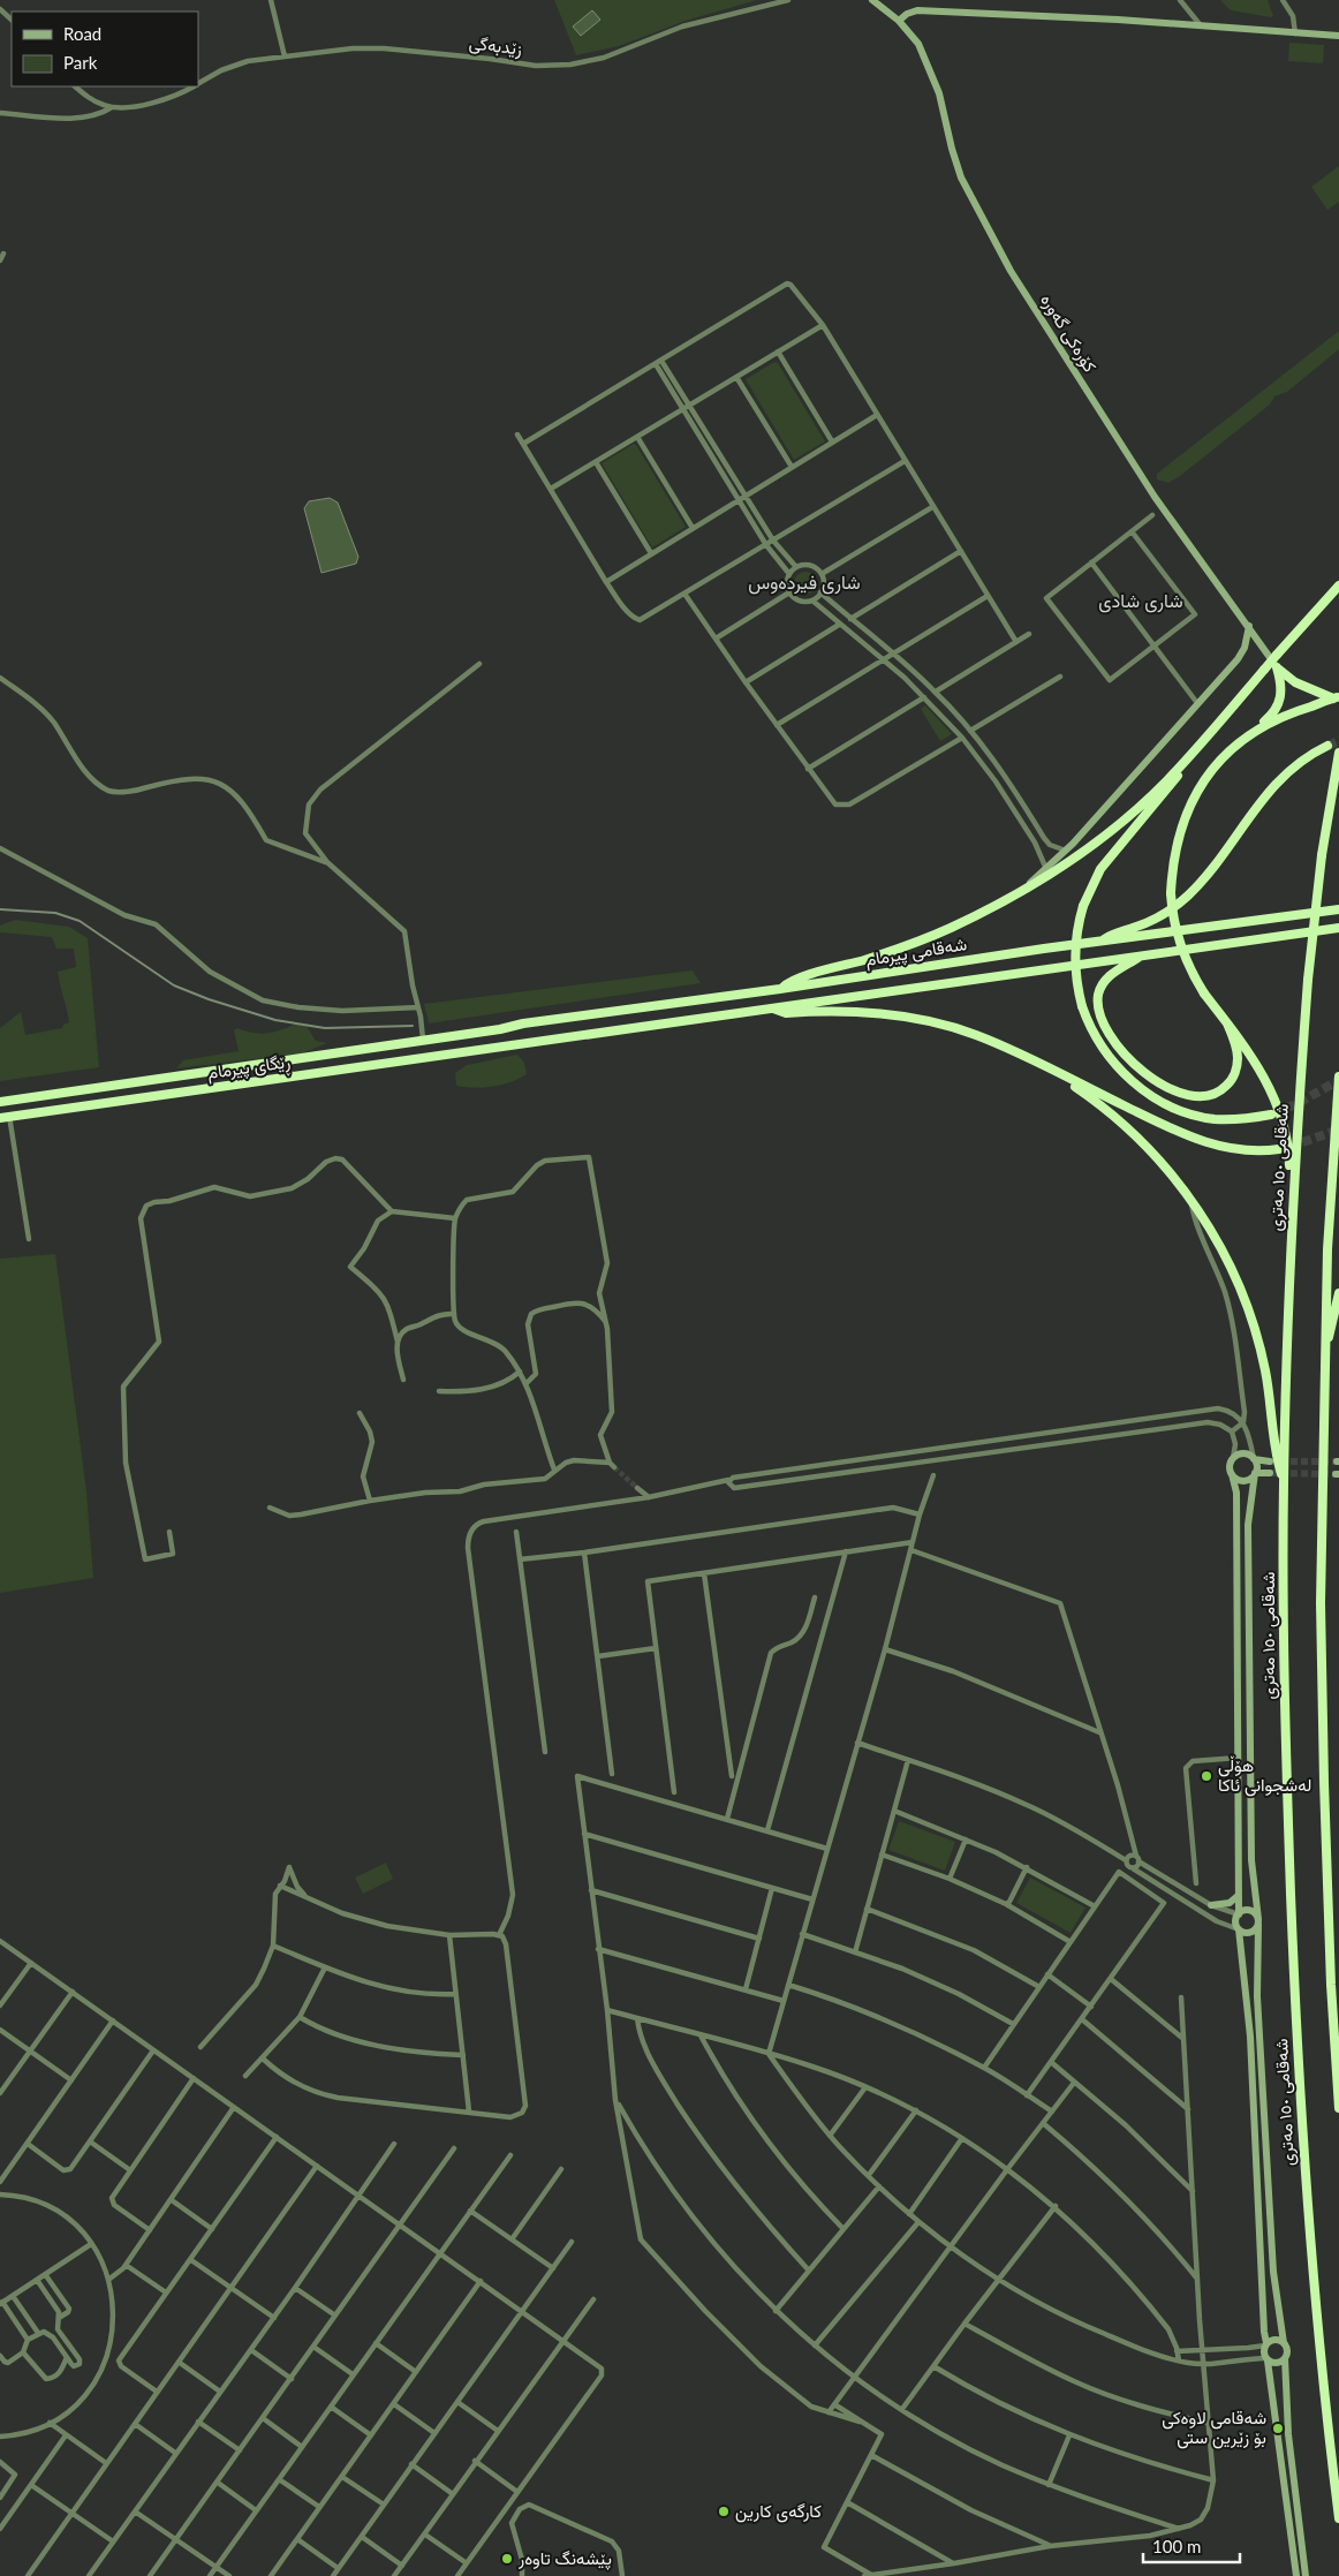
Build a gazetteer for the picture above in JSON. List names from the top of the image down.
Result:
{
  "streets": {
    "highway": ["شەقامی پیرمام", "ڕێگای پیرمام", "شەقامی ١٥٠ مەتری"],
    "street": ["زێدبەگی", "کۆرەکی گەورە"]
  },
  "crossings": [
    ["شەقامی پیرمام", "ڕێگای پیرمام"]
  ],
  "districts": ["شاری فیردەوس", "شاری شادی"],
  "places": [
    "هۆڵی لەشجوانی ئاکا",
    "شەقامی لاوەکی بۆ زێرین ستی",
    "کارگەی کارین",
    "پێشەنگ تاوەر"
  ],
  "legend": ["Road", "Park"],
  "scale_bar": "100 m"
}
